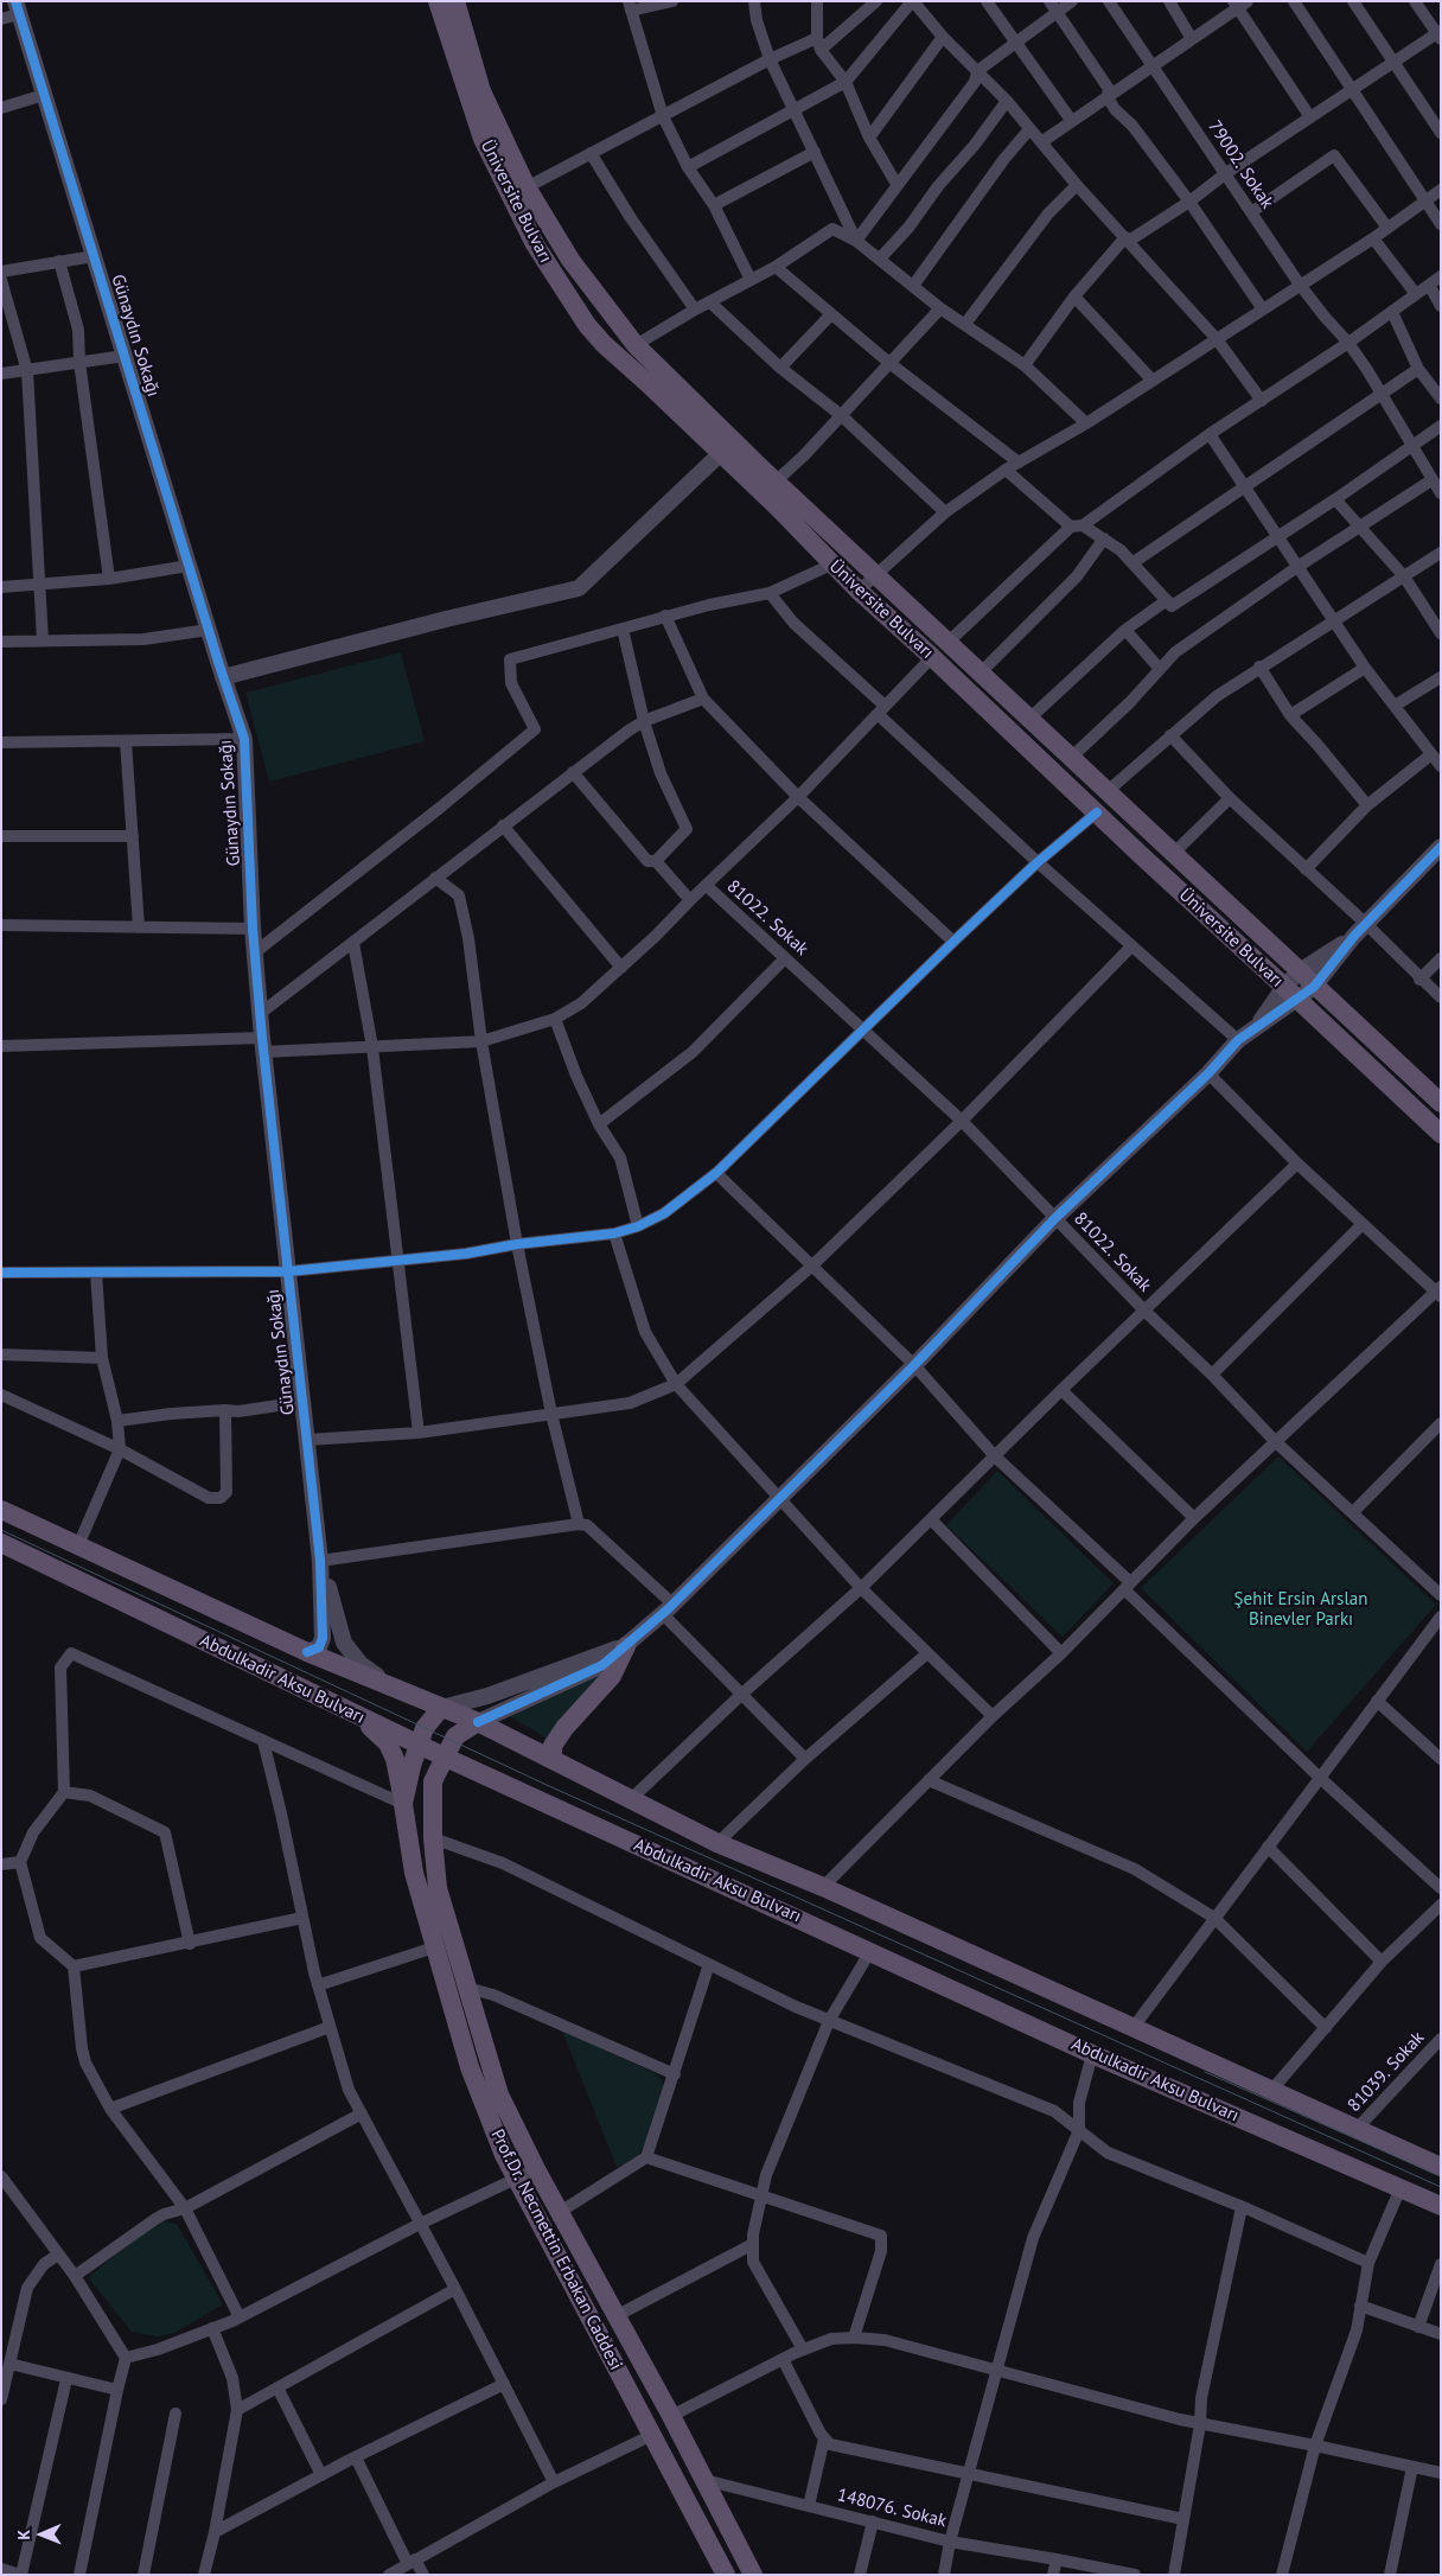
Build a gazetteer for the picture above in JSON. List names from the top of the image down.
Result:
{
  "streets": {
    "main road": ["Üniversite Bulvarı", "Abdulkadir Aksu Bulvarı", "Prof.Dr. Necmettin Erbakan Caddesi"],
    "street": [
      "79002. Sokak",
      "Günaydın Sokağı",
      "81022. Sokak",
      "81039. Sokak",
      "148076. Sokak"
    ]
  },
  "crossings": [
    ["Abdulkadir Aksu Bulvarı", "Prof.Dr. Necmettin Erbakan Caddesi"],
    ["Prof.Dr. Necmettin Erbakan Caddesi", "148076. Sokak"]
  ],
  "parks": ["Şehit Ersin Arslan Binevler Parkı"],
  "north": "left"
}
